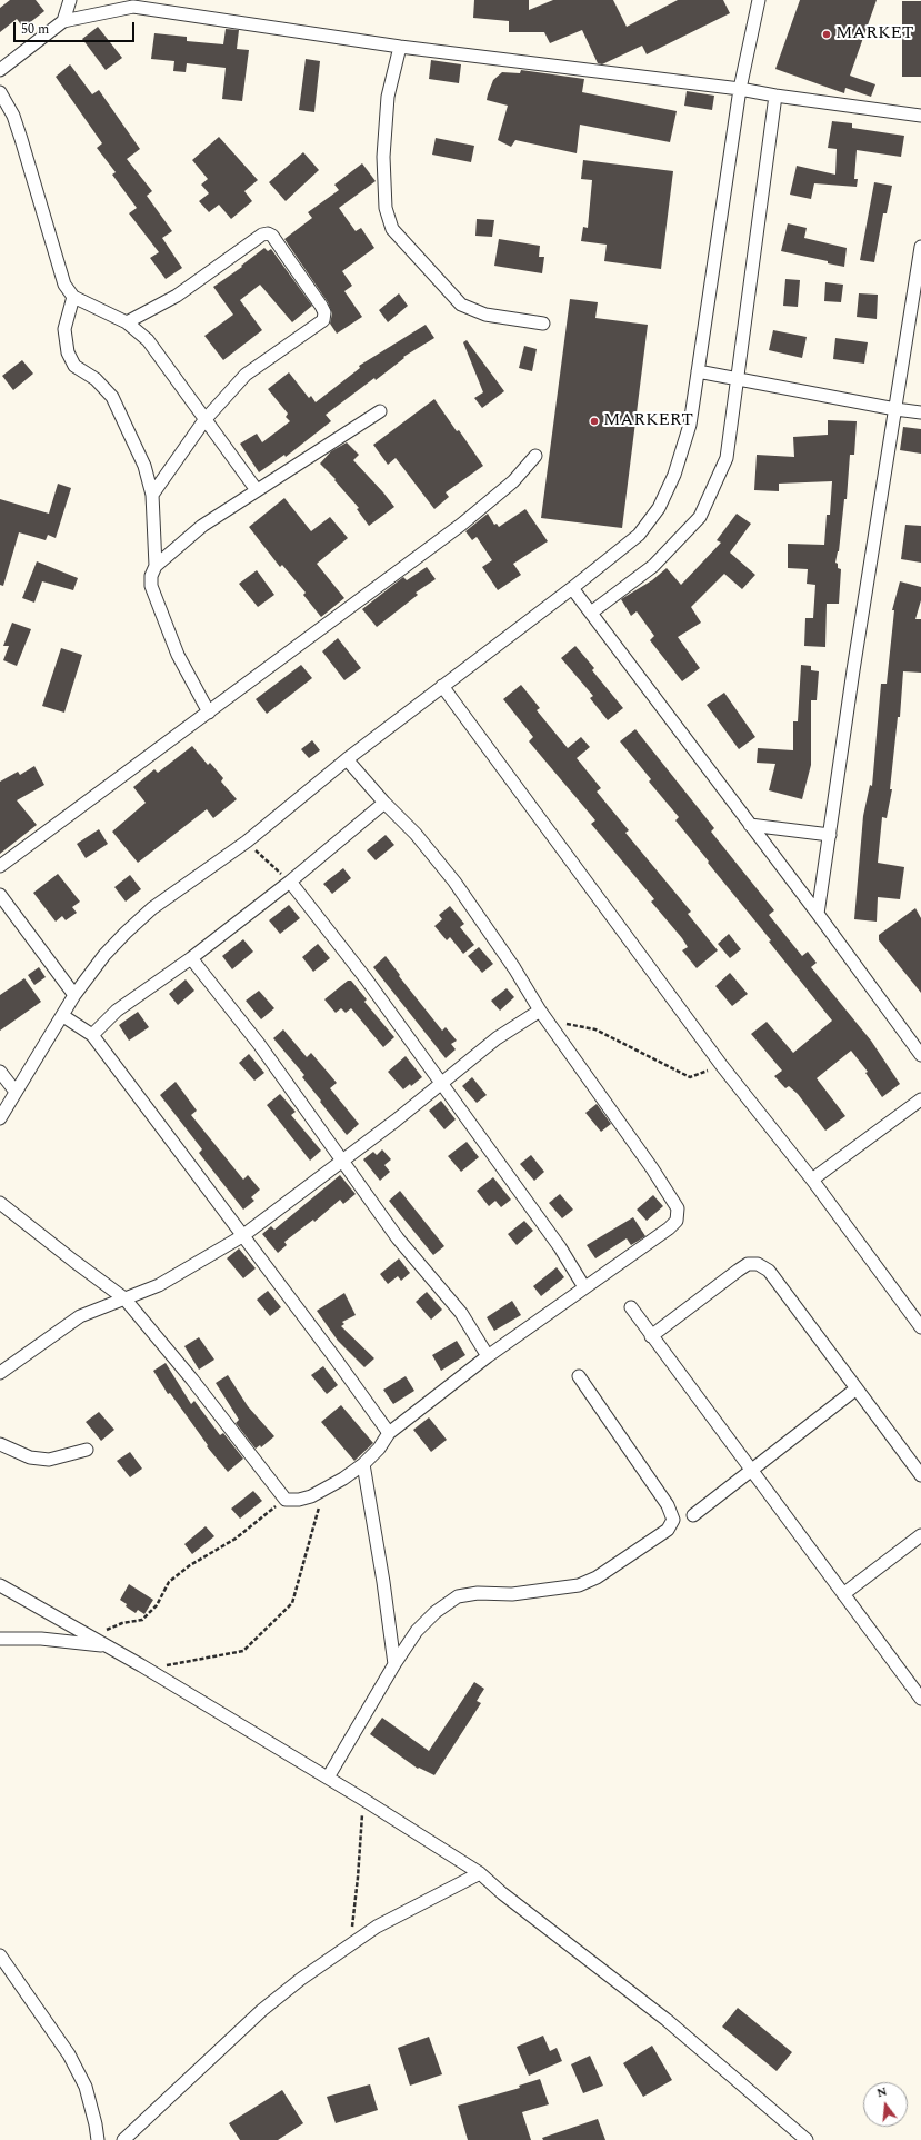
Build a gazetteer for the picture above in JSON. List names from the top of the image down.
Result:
{
  "places": ["MARKET", "MARKERT"],
  "scale_bar": "50 m",
  "north": "top"
}
